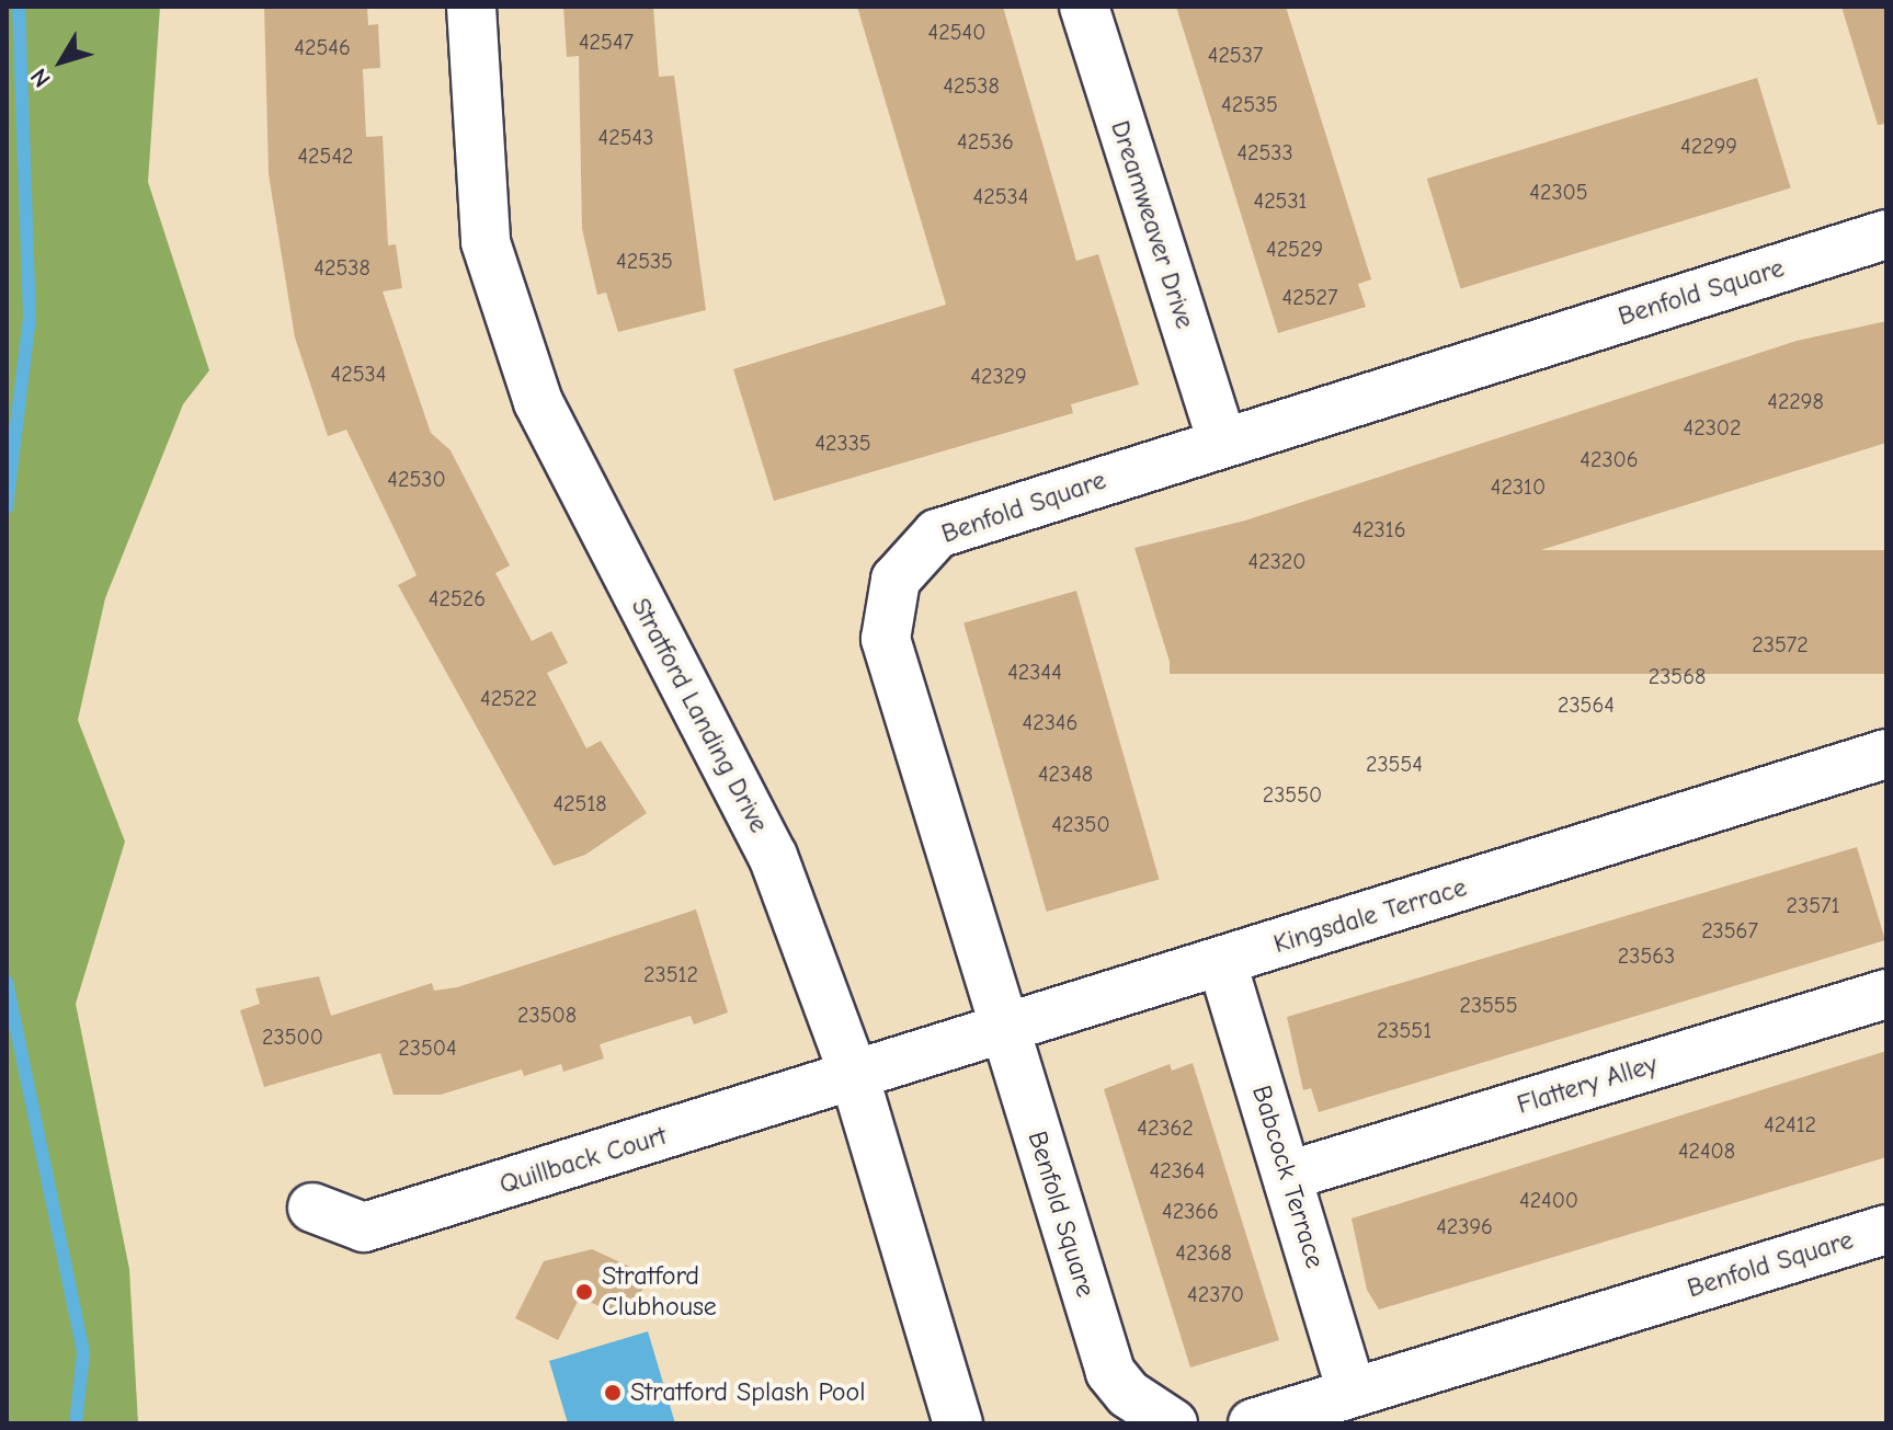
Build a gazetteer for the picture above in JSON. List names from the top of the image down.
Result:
{
  "streets": {
    "street": [
      "Dreamweaver Drive",
      "Benfold Square",
      "Stratford Landing Drive",
      "Kingsdale Terrace",
      "Flattery Alley",
      "Quillback Court",
      "Babcock Terrace"
    ]
  },
  "crossings": [
    ["Dreamweaver Drive", "Benfold Square"],
    ["Benfold Square", "Kingsdale Terrace"],
    ["Benfold Square", "Babcock Terrace"],
    ["Stratford Landing Drive", "Kingsdale Terrace"],
    ["Stratford Landing Drive", "Quillback Court"],
    ["Kingsdale Terrace", "Quillback Court"],
    ["Kingsdale Terrace", "Babcock Terrace"],
    ["Flattery Alley", "Babcock Terrace"]
  ],
  "places": ["Stratford Clubhouse", "Stratford Splash Pool"],
  "house_numbers": [
    "42540",
    "42547",
    "42546",
    "42537",
    "42538",
    "42535",
    "42543",
    "42536",
    "42299",
    "42533",
    "42542",
    "42305",
    "42534",
    "42531",
    "42529",
    "42535",
    "42538",
    "42527",
    "42534",
    "42329",
    "42298",
    "42302",
    "42335",
    "42306",
    "42530",
    "42310",
    "42316",
    "42320",
    "42526",
    "23572",
    "42344",
    "23568",
    "42522",
    "23564",
    "42346",
    "23554",
    "42348",
    "23550",
    "42518",
    "42350",
    "23571",
    "23567",
    "23563",
    "23512",
    "23555",
    "23508",
    "23551",
    "23500",
    "23504",
    "42412",
    "42362",
    "42408",
    "42364",
    "42400",
    "42366",
    "42396",
    "42368",
    "42370"
  ],
  "north": "bottom left"
}
